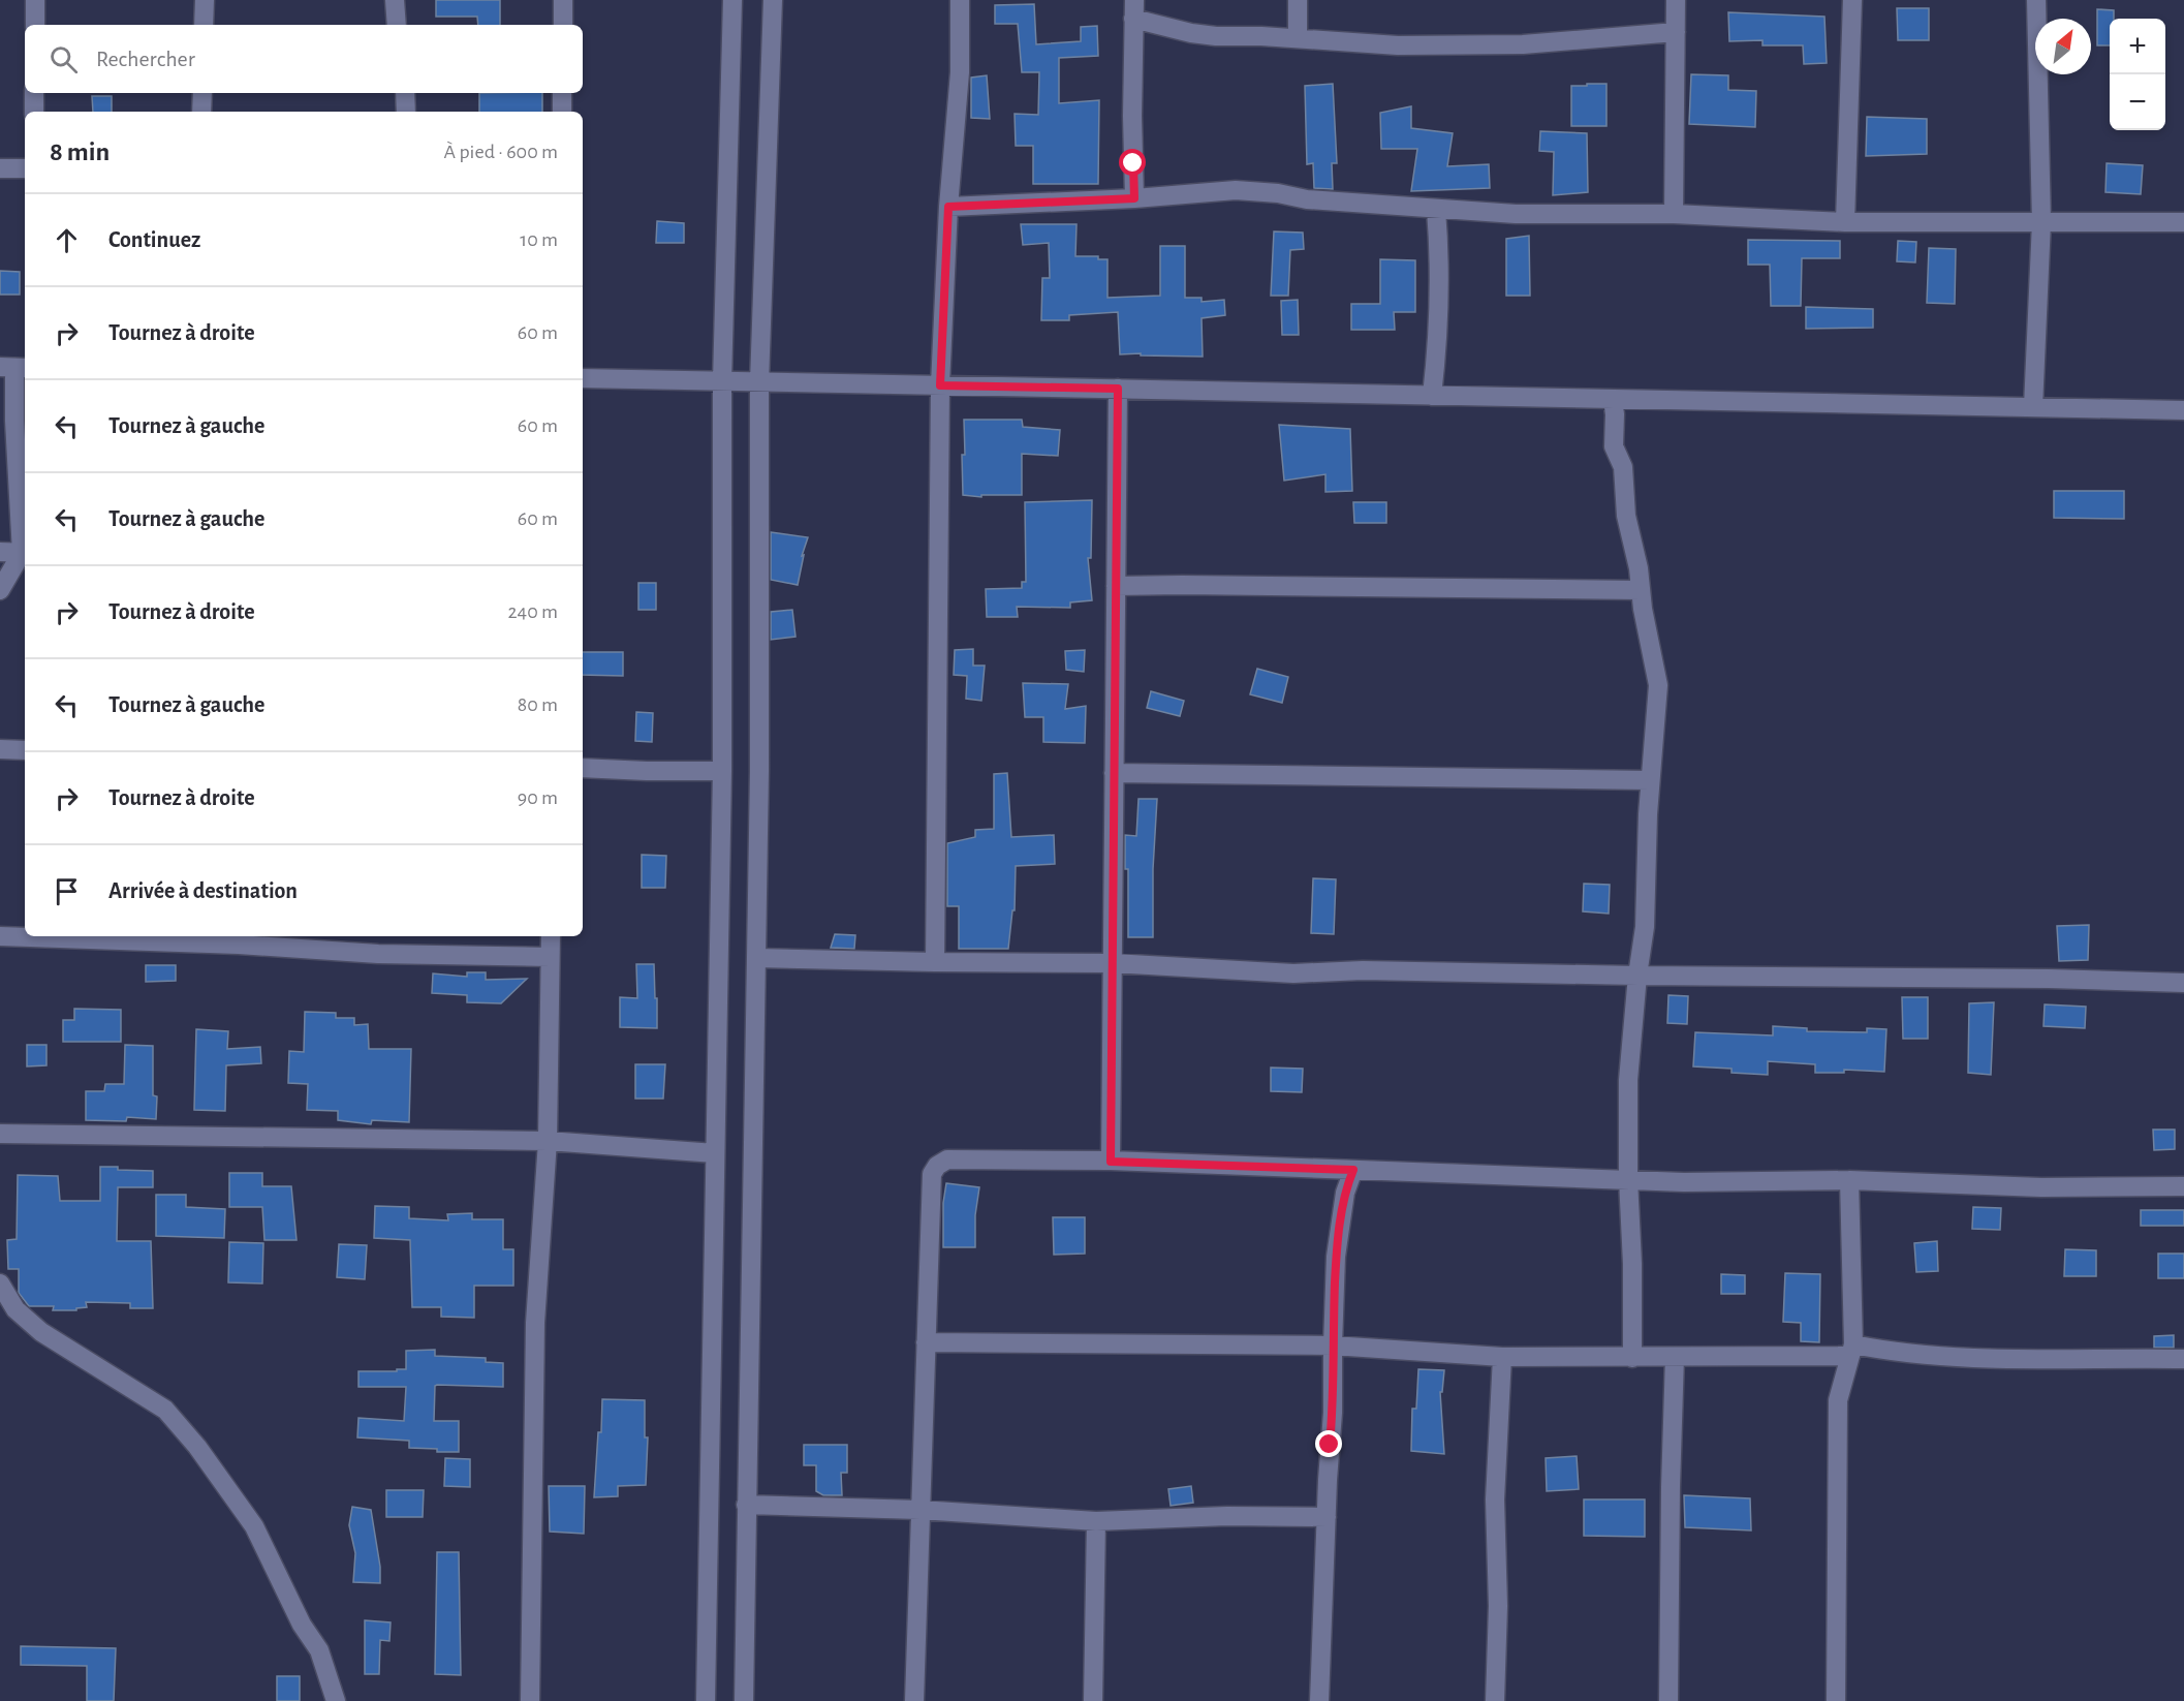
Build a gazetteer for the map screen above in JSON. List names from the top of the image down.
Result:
{
  "north": "top right",
  "page": {
    "map_buttons": ["+", "−"],
    "search": "Rechercher",
    "heading": ["8 min", "À pied · 600 m"],
    "list": [
      ["Continuez", "10 m"],
      ["Tournez à droite", "60 m"],
      ["Tournez à gauche", "60 m"],
      ["Tournez à gauche", "60 m"],
      ["Tournez à droite", "240 m"],
      ["Tournez à gauche", "80 m"],
      ["Tournez à droite", "90 m"],
      "Arrivée à destination"
    ]
  }
}
